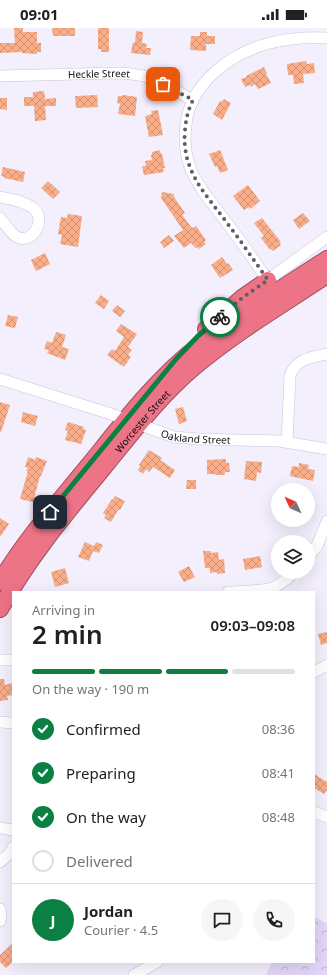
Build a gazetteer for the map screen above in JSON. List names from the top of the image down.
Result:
{
  "streets": {
    "highway": ["Worcester Street"],
    "street": ["Heckle Street", "Oakland Street"]
  },
  "crossings": [
    ["Worcester Street", "Oakland Street"]
  ],
  "north": "top left",
  "page": {
    "status": "09:01",
    "heading": ["2 min", "Arriving in", "09:03–09:08"],
    "panel": ["Jordan", "Courier · 4.5"],
    "bar": "On the way · 190 m",
    "list": [
      ["Confirmed", "08:36"],
      ["Preparing", "08:41"],
      ["On the way", "08:48"],
      "Delivered"
    ],
    "round": "J"
  }
}
